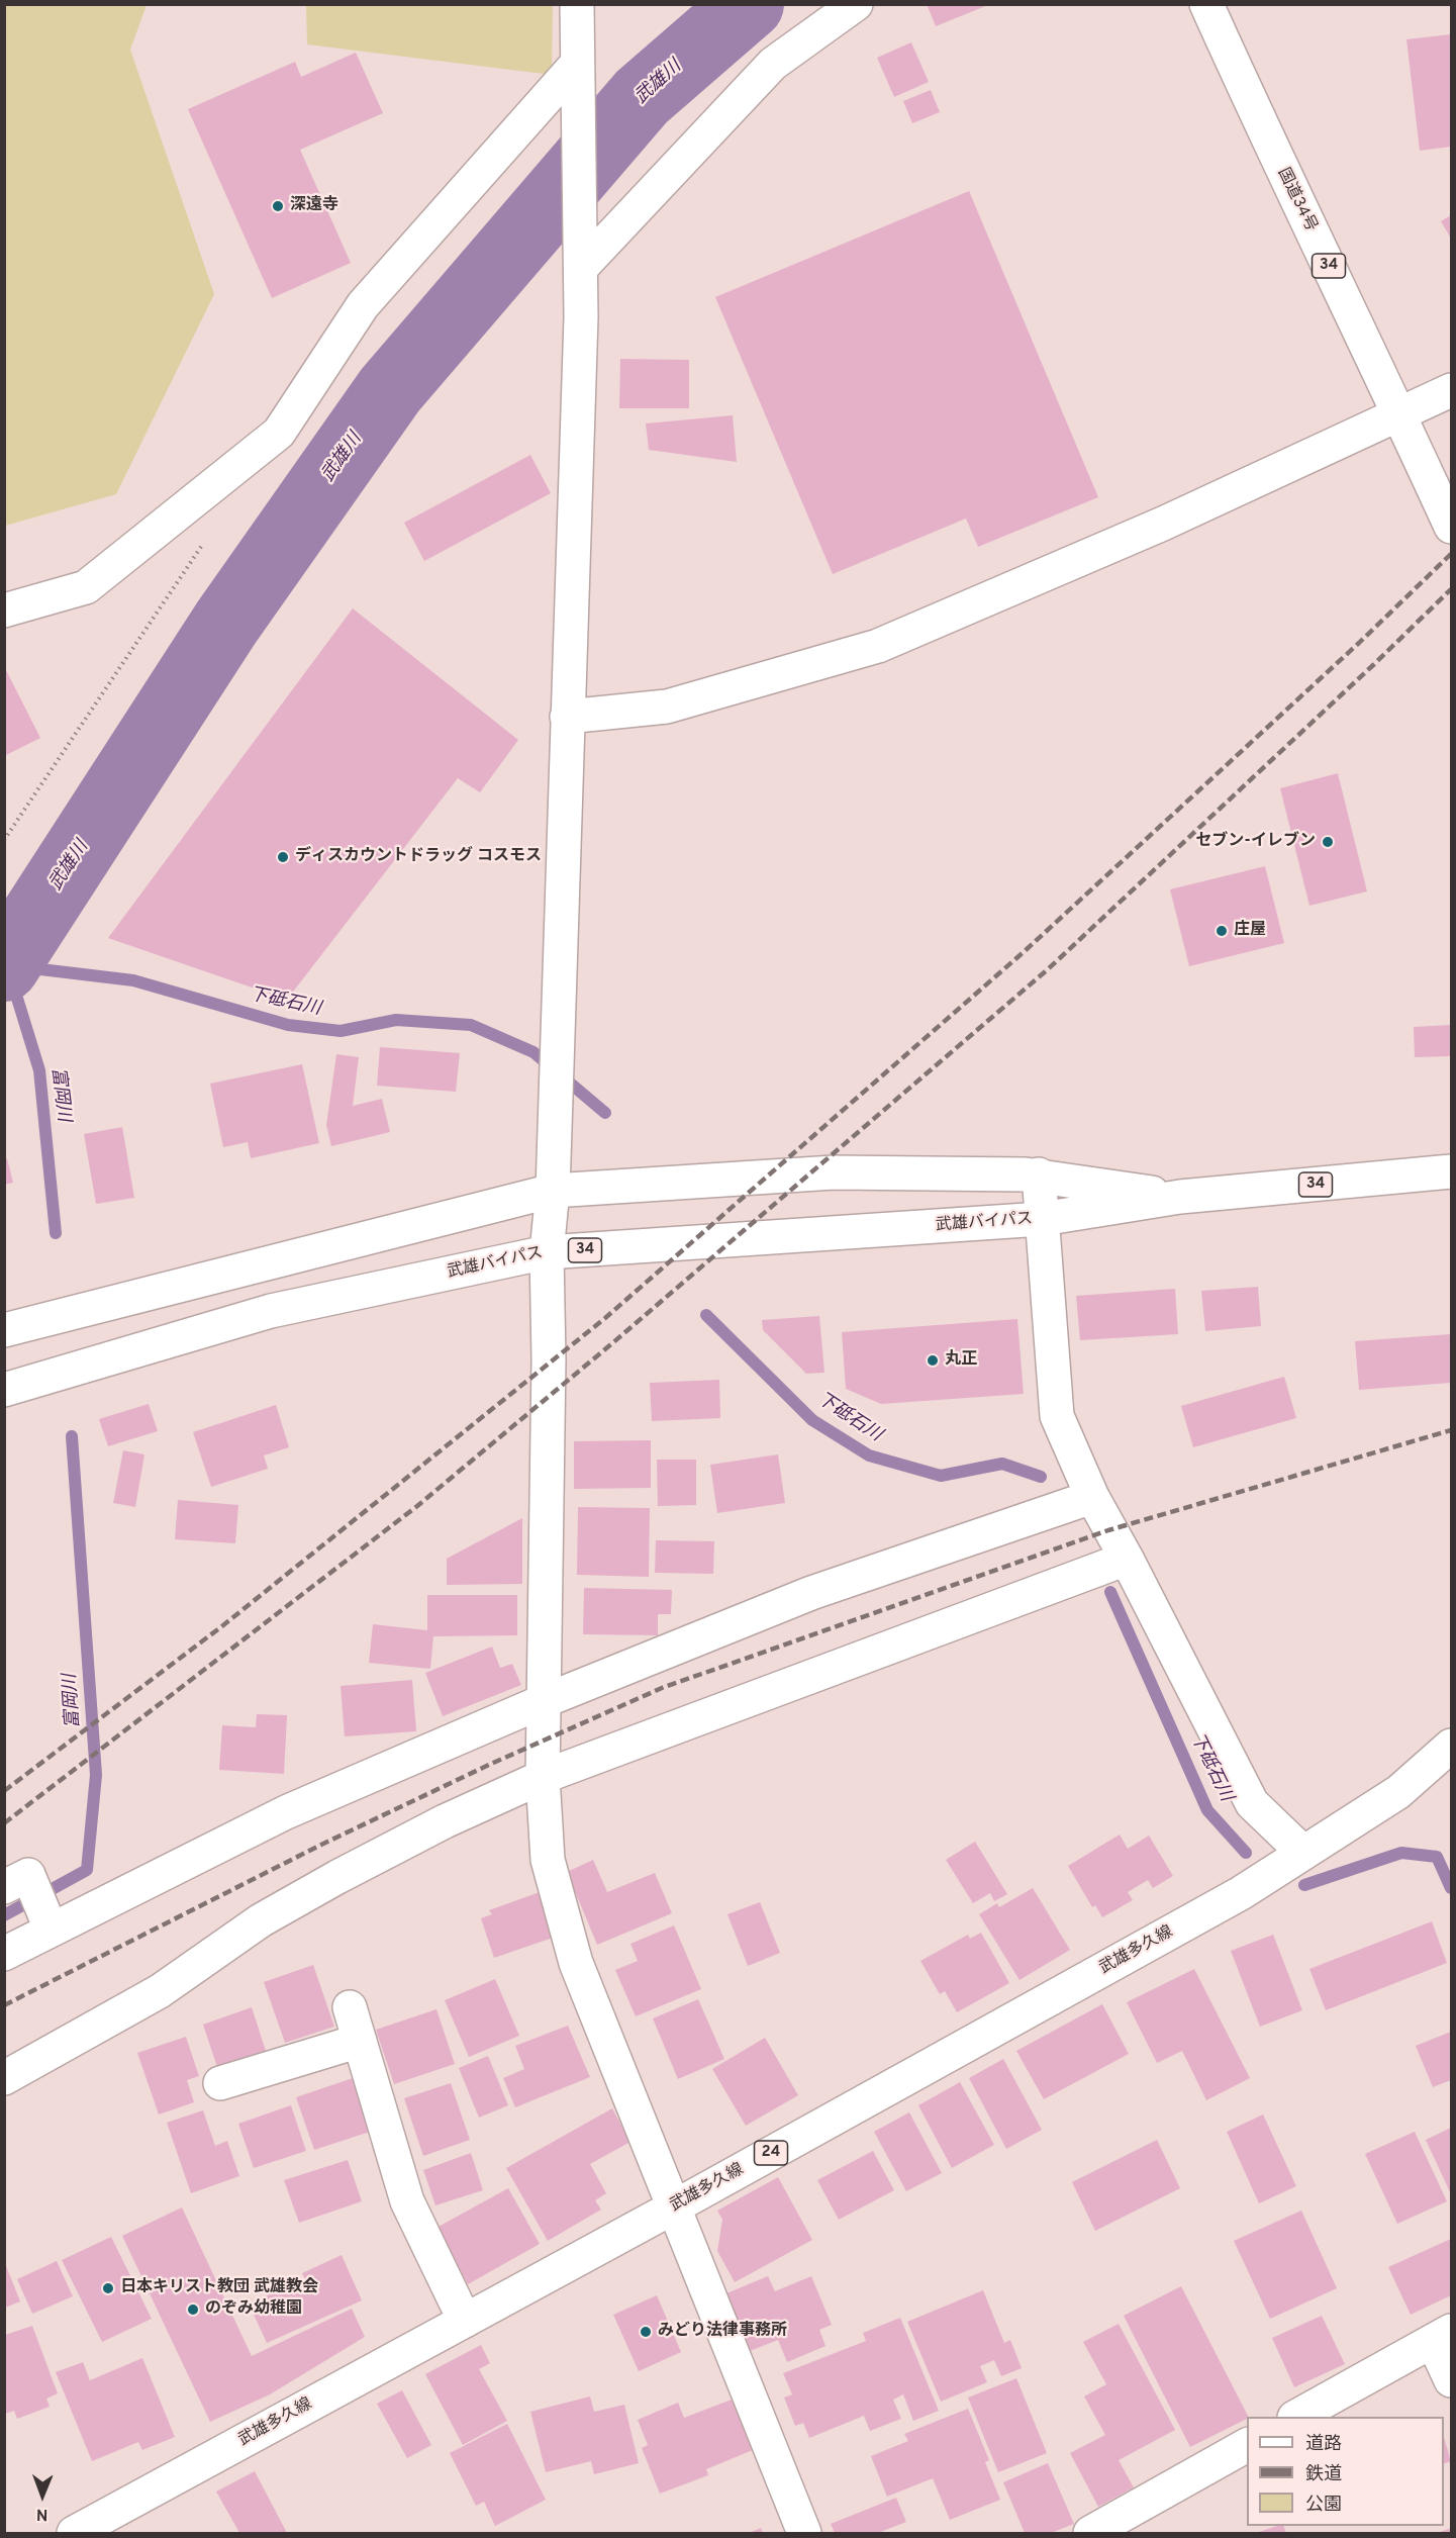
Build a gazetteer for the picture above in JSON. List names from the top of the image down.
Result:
{
  "streets": {
    "main road": [
      "国道34号",
      "34",
      "武雄バイパス",
      "武雄多久線",
      "24"
    ]
  },
  "water": ["武雄川", "下砥石川", "富岡川"],
  "places": [
    "深遠寺",
    "セブン-イレブン",
    "ディスカウントドラッグ コスモス",
    "庄屋",
    "丸正",
    "日本キリスト教団 武雄教会",
    "のぞみ幼稚園",
    "みどり法律事務所"
  ],
  "legend": ["道路", "鉄道", "公園"],
  "north": "bottom"
}
